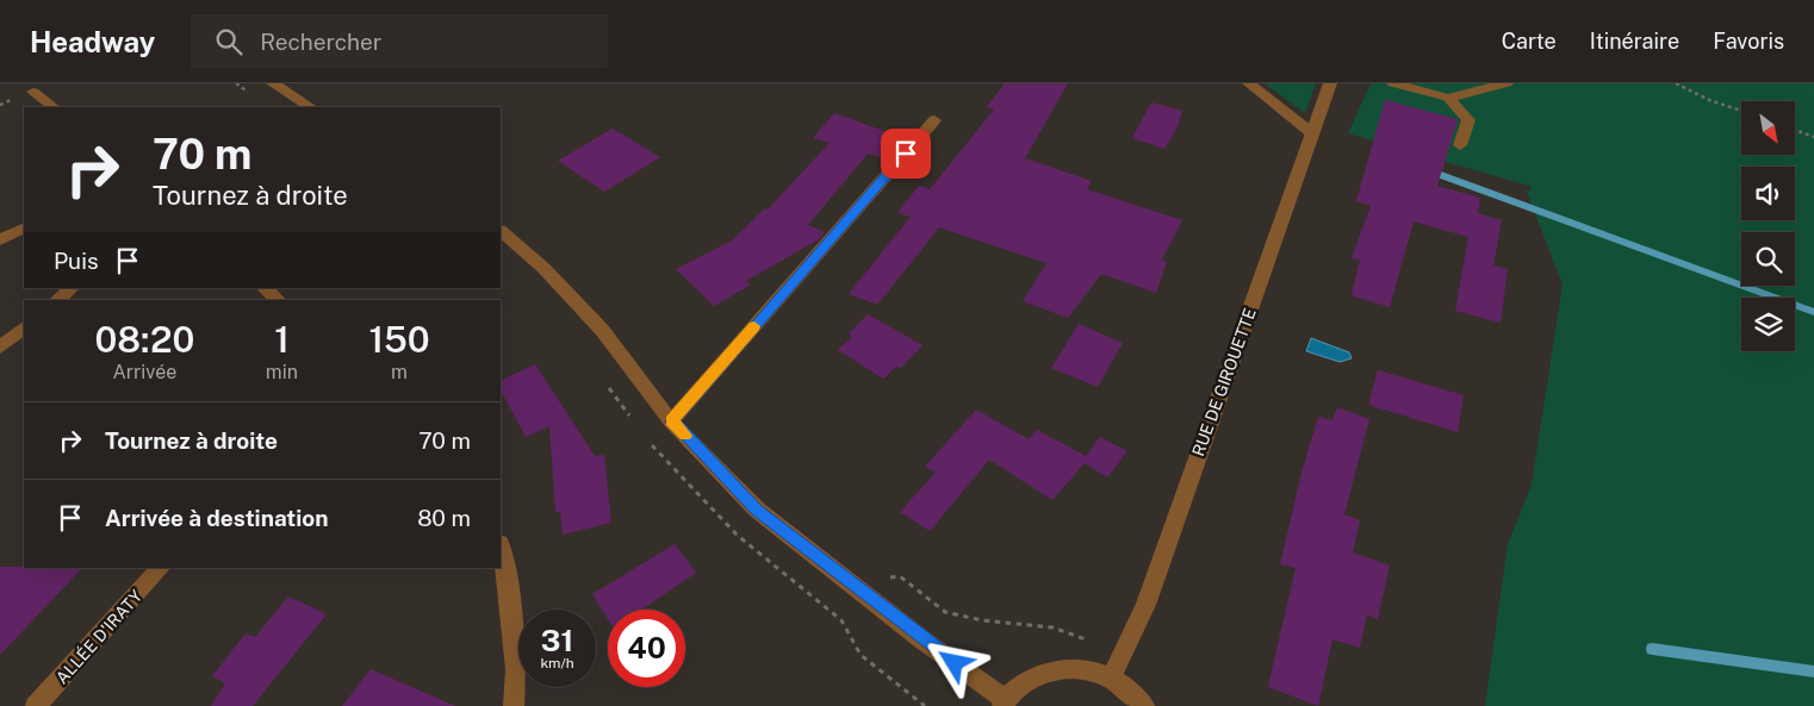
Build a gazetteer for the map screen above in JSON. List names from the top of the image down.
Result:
{
  "streets": {
    "street": ["RUE DE GIROUETTE", "ALLÉE D'IRATY"]
  },
  "north": "bottom right",
  "page": {
    "header": "Headway",
    "search": "Rechercher",
    "nav": ["Carte", "Itinéraire", "Favoris"],
    "turn": ["70 m", "Tournez à droite"],
    "then": "Puis",
    "eta": [
      "08:20",
      "Arrivée",
      "1",
      "min",
      "150",
      "m"
    ],
    "list": [
      {
        "name": "Tournez à droite",
        "value": "70 m"
      },
      {
        "name": "Arrivée à destination",
        "value": "80 m"
      }
    ],
    "speed": "31 km/h",
    "limit": "40"
  }
}
